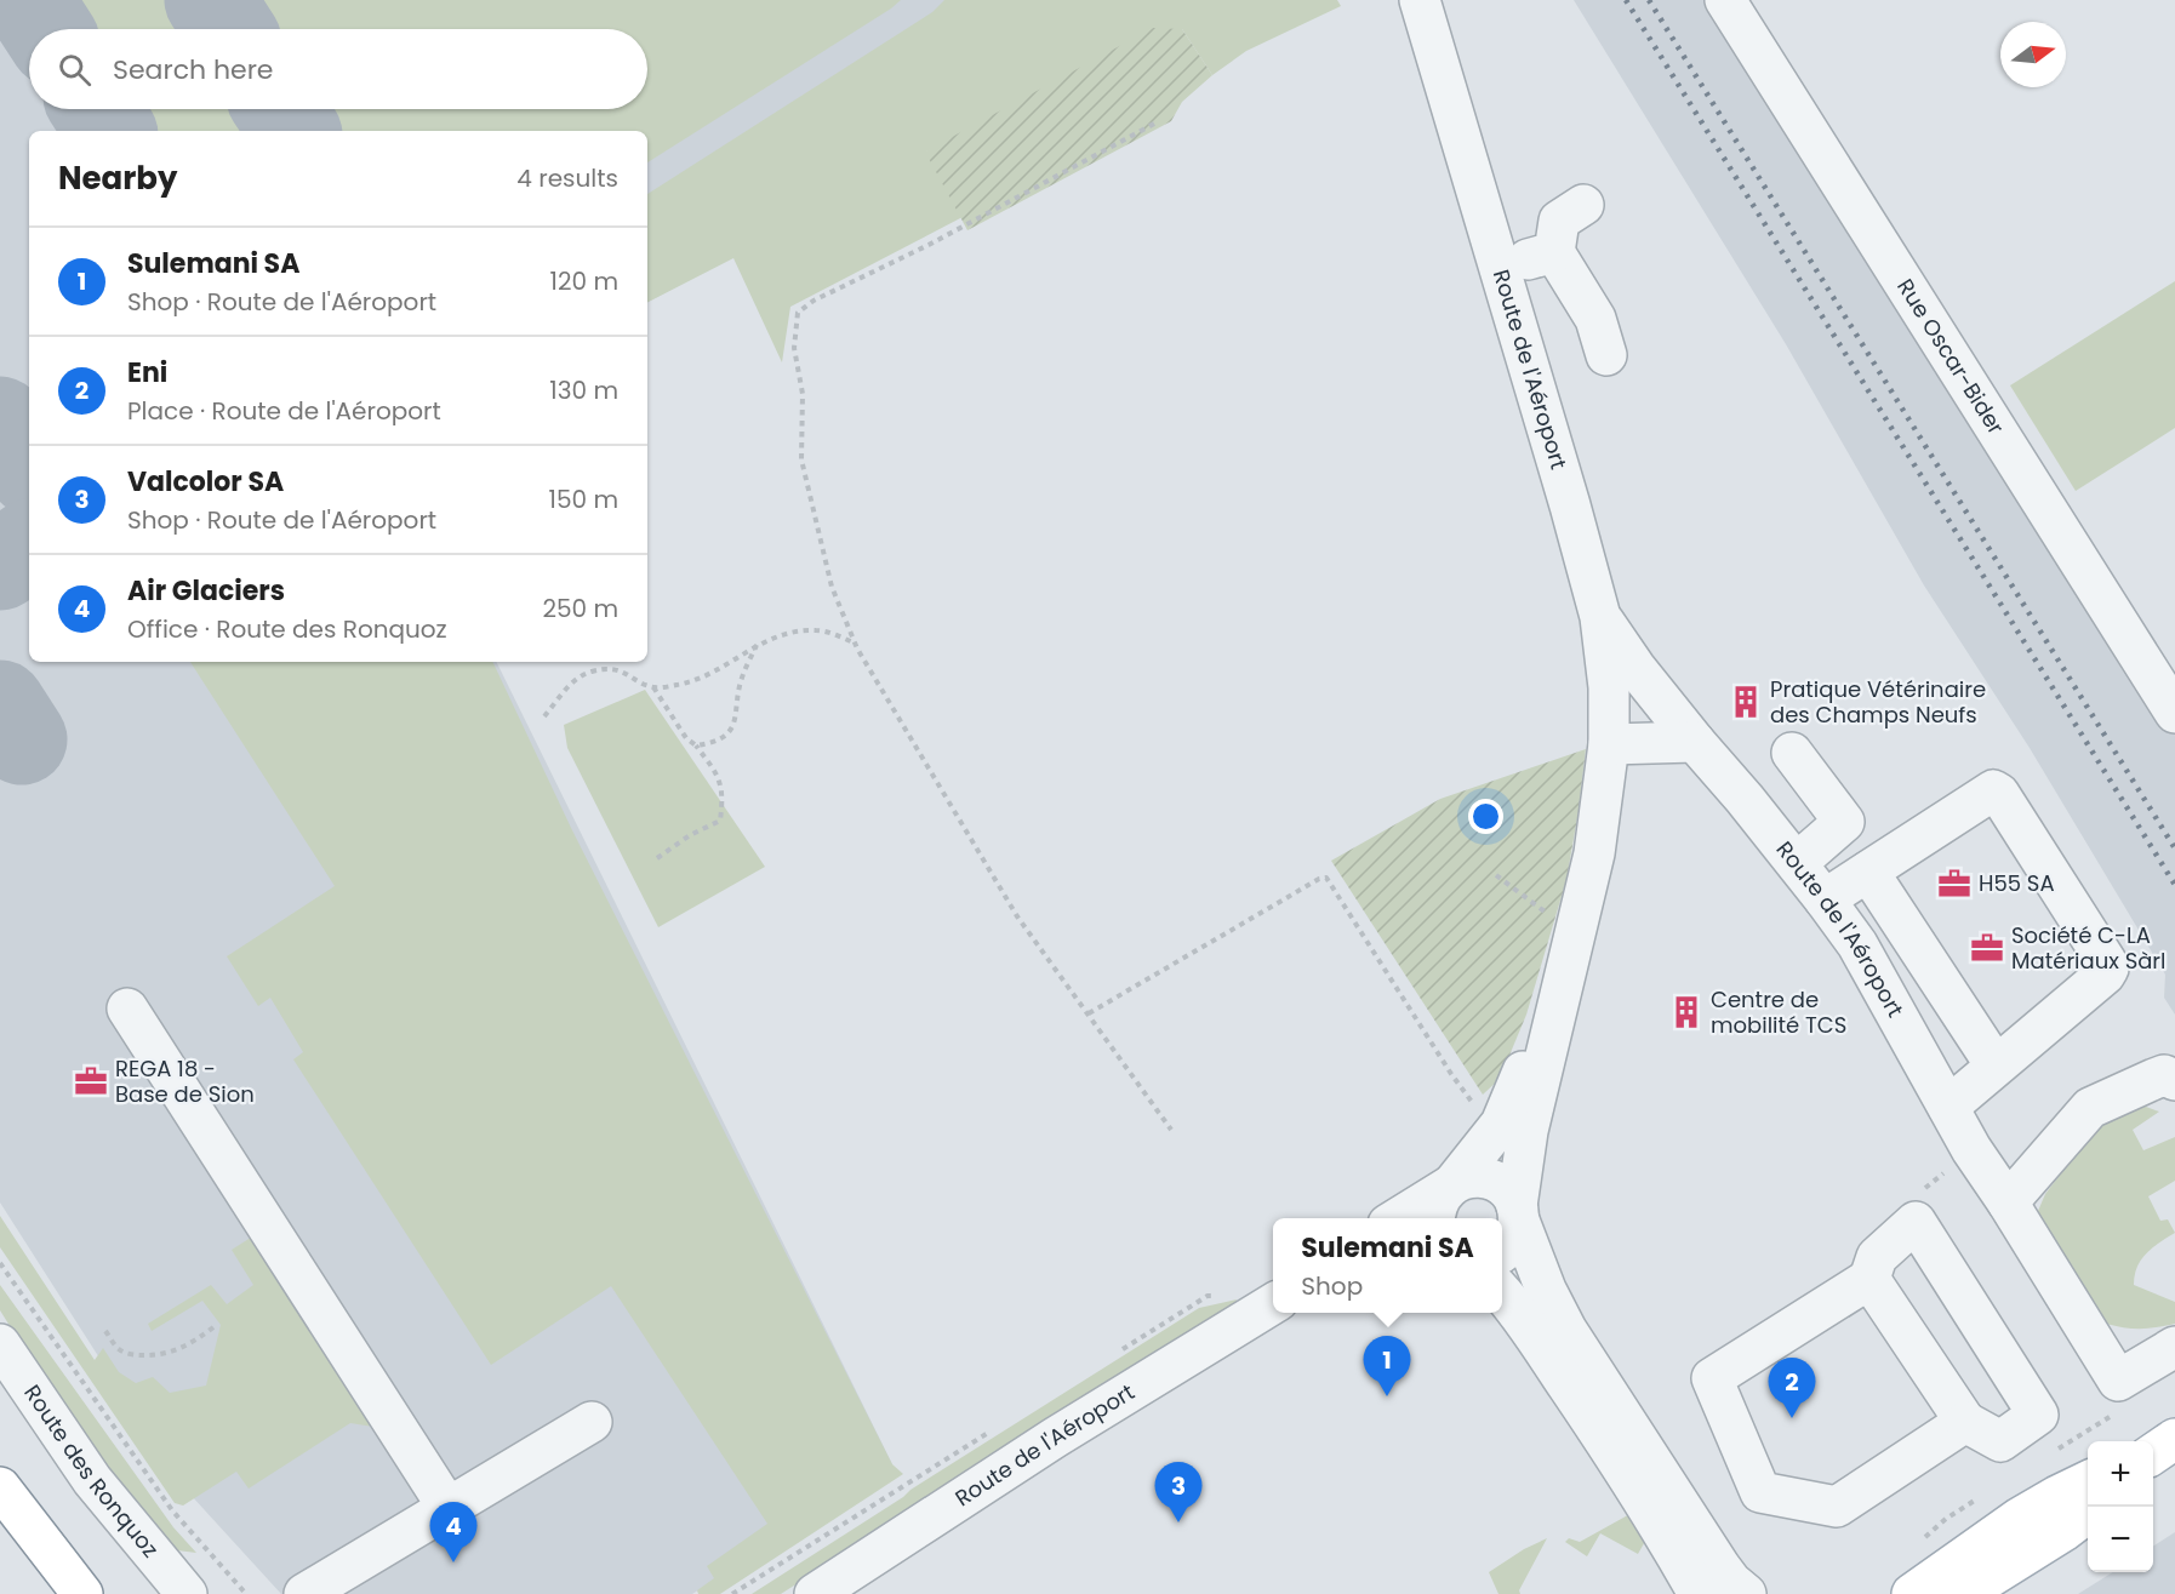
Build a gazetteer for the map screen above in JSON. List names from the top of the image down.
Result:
{
  "streets": {
    "street": ["Rue Oscar-Bider", "Route de l'Aéroport", "Route des Ronquoz"]
  },
  "places": {
    "building": ["Pratique Vétérinaire des Champs Neufs", "Centre de mobilité TCS"],
    "office": ["H55 SA", "Société C-LA Matériaux Sàrl", "REGA 18 - Base de Sion"]
  },
  "north": "right",
  "page": {
    "search": "Search here",
    "heading": ["Nearby", "4 results"],
    "list": [
      {
        "mark": "1",
        "name": "Sulemani SA",
        "note": "Shop · Route de l'Aéroport",
        "value": "120 m"
      },
      {
        "mark": "2",
        "name": "Eni",
        "note": "Place · Route de l'Aéroport",
        "value": "130 m"
      },
      {
        "mark": "3",
        "name": "Valcolor SA",
        "note": "Shop · Route de l'Aéroport",
        "value": "150 m"
      },
      {
        "mark": "4",
        "name": "Air Glaciers",
        "note": "Office · Route des Ronquoz",
        "value": "250 m"
      }
    ],
    "popup": ["Sulemani SA", "Shop"],
    "pins": [
      "1",
      "2",
      "3",
      "4"
    ],
    "map_buttons": ["+", "−"]
  }
}
